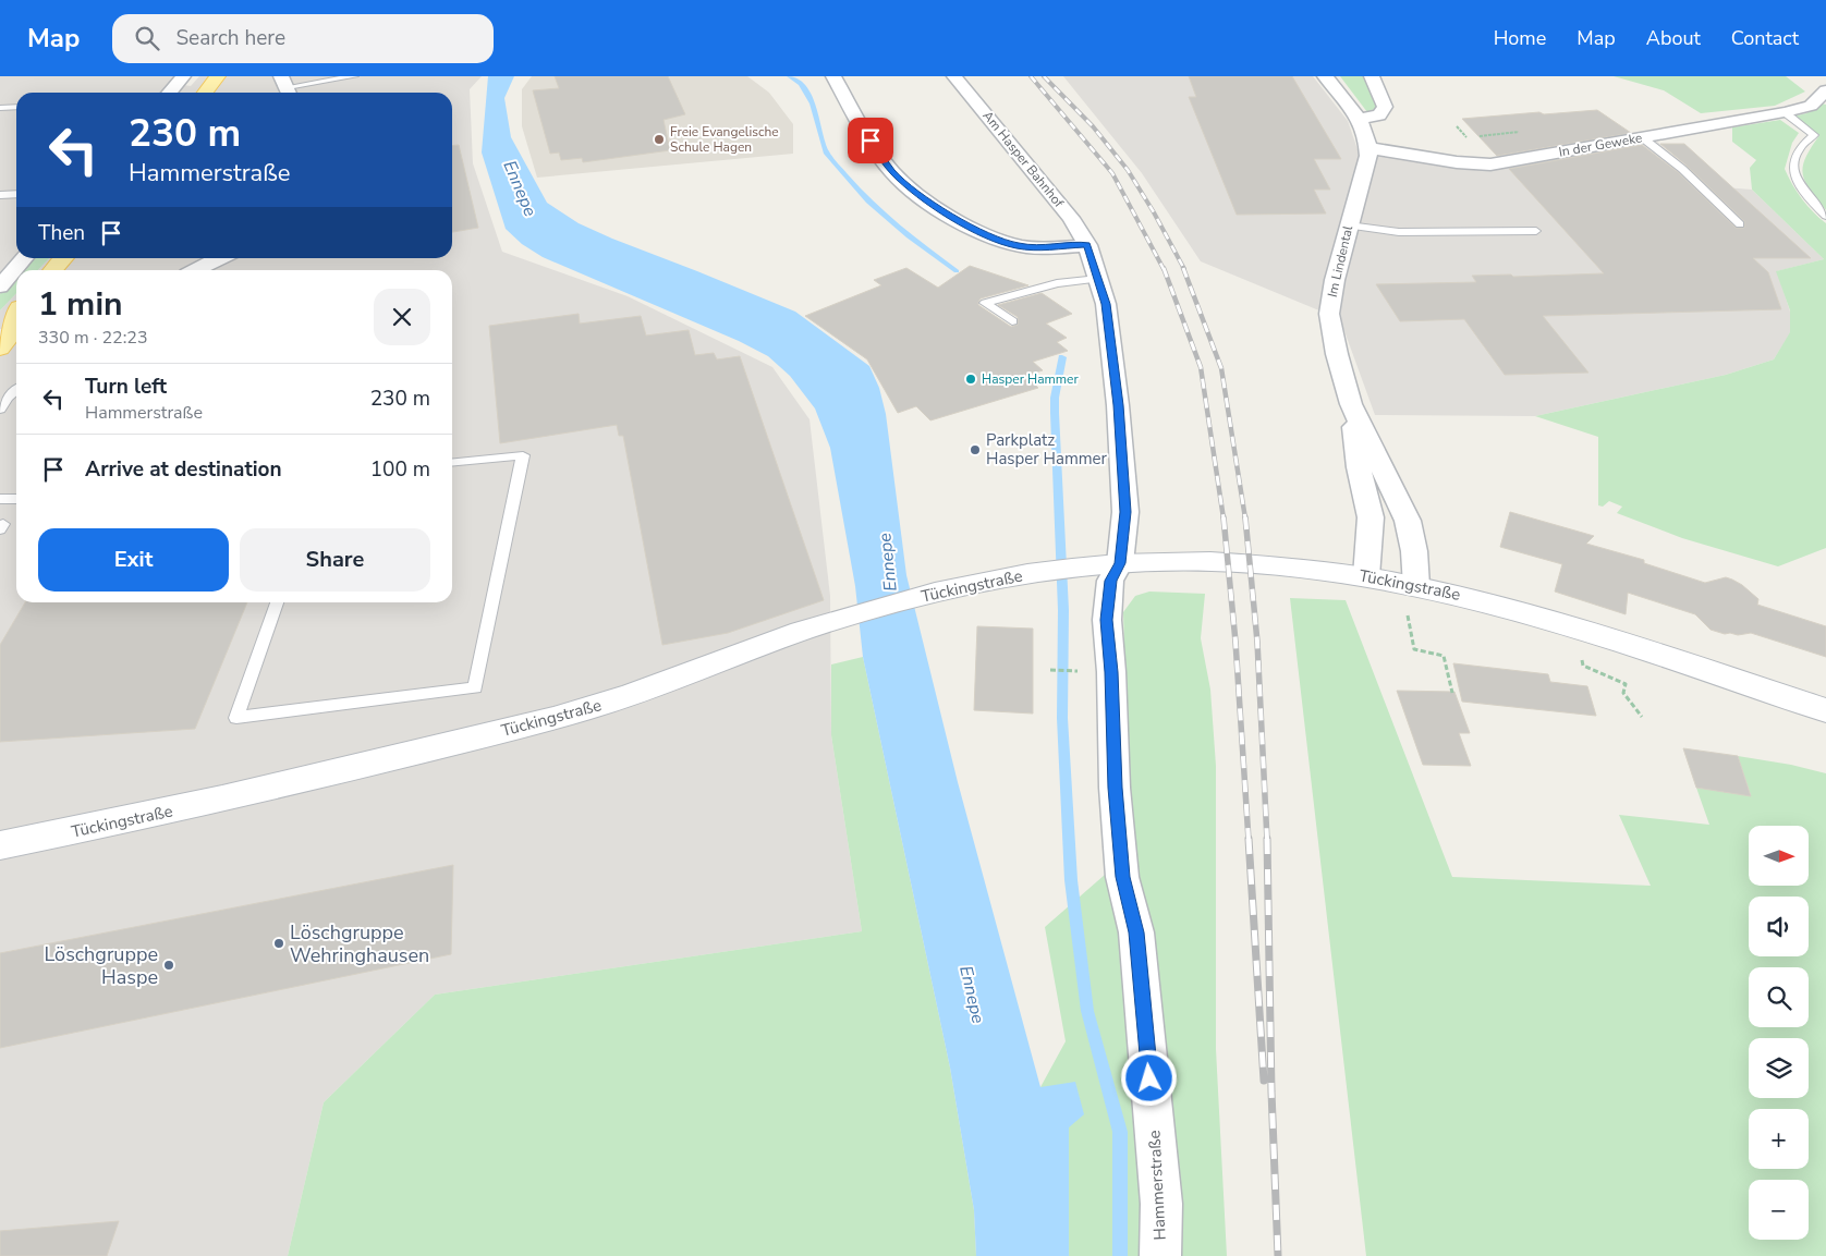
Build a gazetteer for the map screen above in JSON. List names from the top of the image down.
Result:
{
  "streets": {
    "street": [
      "In der Geweke",
      "Am Hasper Bahnhof",
      "Im Lindental",
      "Tückingstraße",
      "Hammerstraße"
    ]
  },
  "crossings": [
    ["In der Geweke", "Im Lindental"],
    ["Am Hasper Bahnhof", "Hammerstraße"],
    ["Im Lindental", "Tückingstraße"],
    ["Tückingstraße", "Hammerstraße"]
  ],
  "water": ["Ennepe"],
  "places": [
    "Freie Evangelische Schule Hagen",
    "Hasper Hammer",
    "Parkplatz Hasper Hammer",
    "Löschgruppe Wehringhausen",
    "Löschgruppe Haspe"
  ],
  "north": "right",
  "page": {
    "header": "Map",
    "search": "Search here",
    "nav": [
      "Home",
      "Map",
      "About",
      "Contact"
    ],
    "turn": ["230 m", "Hammerstraße"],
    "then": "Then",
    "heading": ["1 min", "330 m · 22:23"],
    "list": [
      {
        "name": "Turn left",
        "note": "Hammerstraße",
        "value": "230 m"
      },
      {
        "name": "Arrive at destination",
        "value": "100 m"
      }
    ],
    "buttons": ["Exit", "Share"],
    "map_buttons": ["+", "−"]
  }
}
